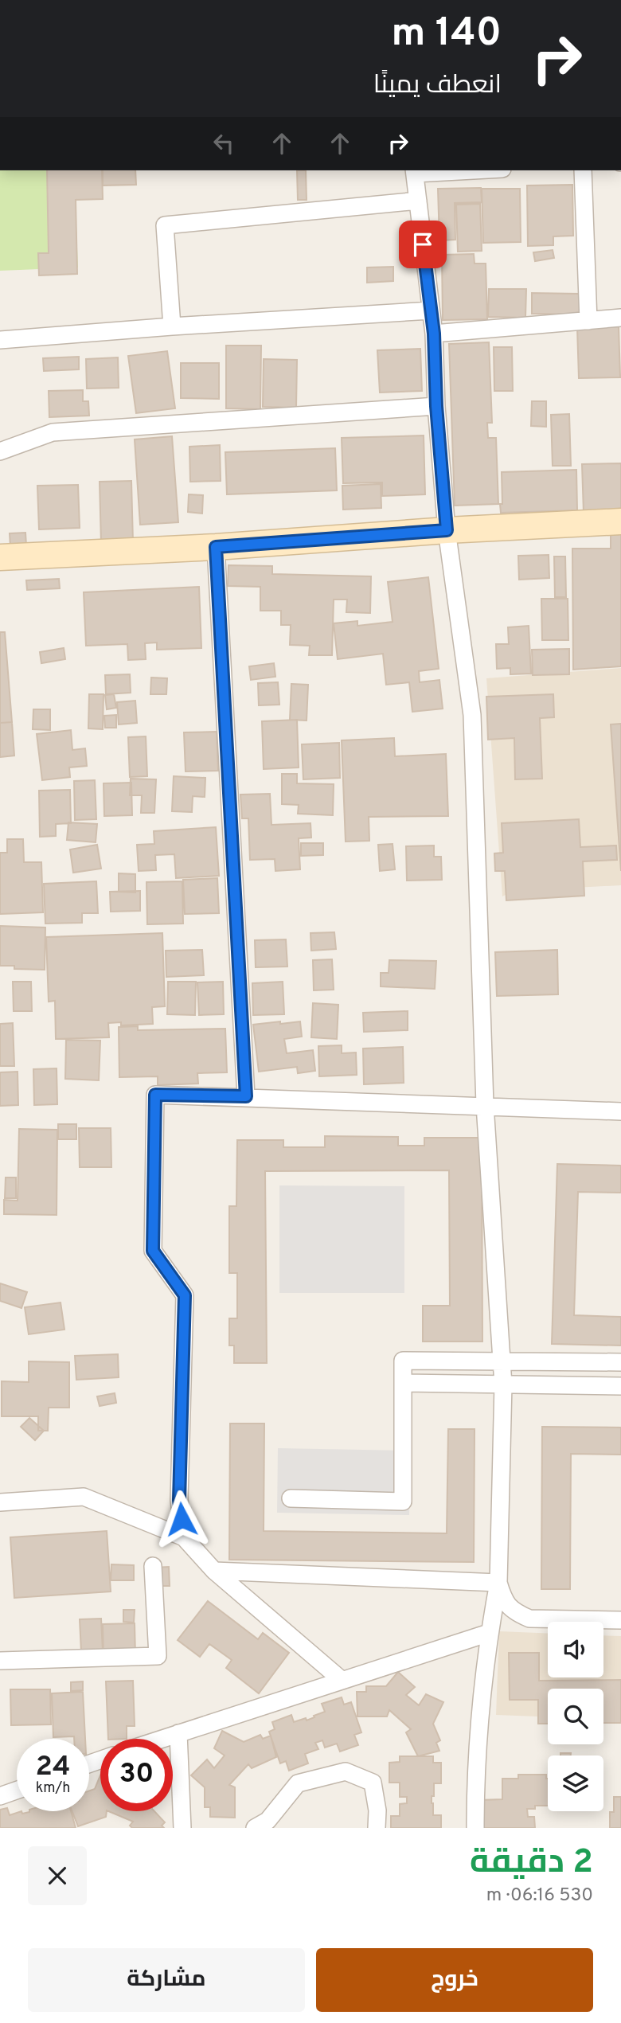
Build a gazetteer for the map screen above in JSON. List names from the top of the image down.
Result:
{
  "page": {
    "turn": ["140 m", "انعطف يمينًا"],
    "speed": "24 km/h",
    "limit": "30",
    "heading": ["2 دقيقة", "530 m · 06:16"],
    "buttons": ["خروج", "مشاركة"]
  }
}
